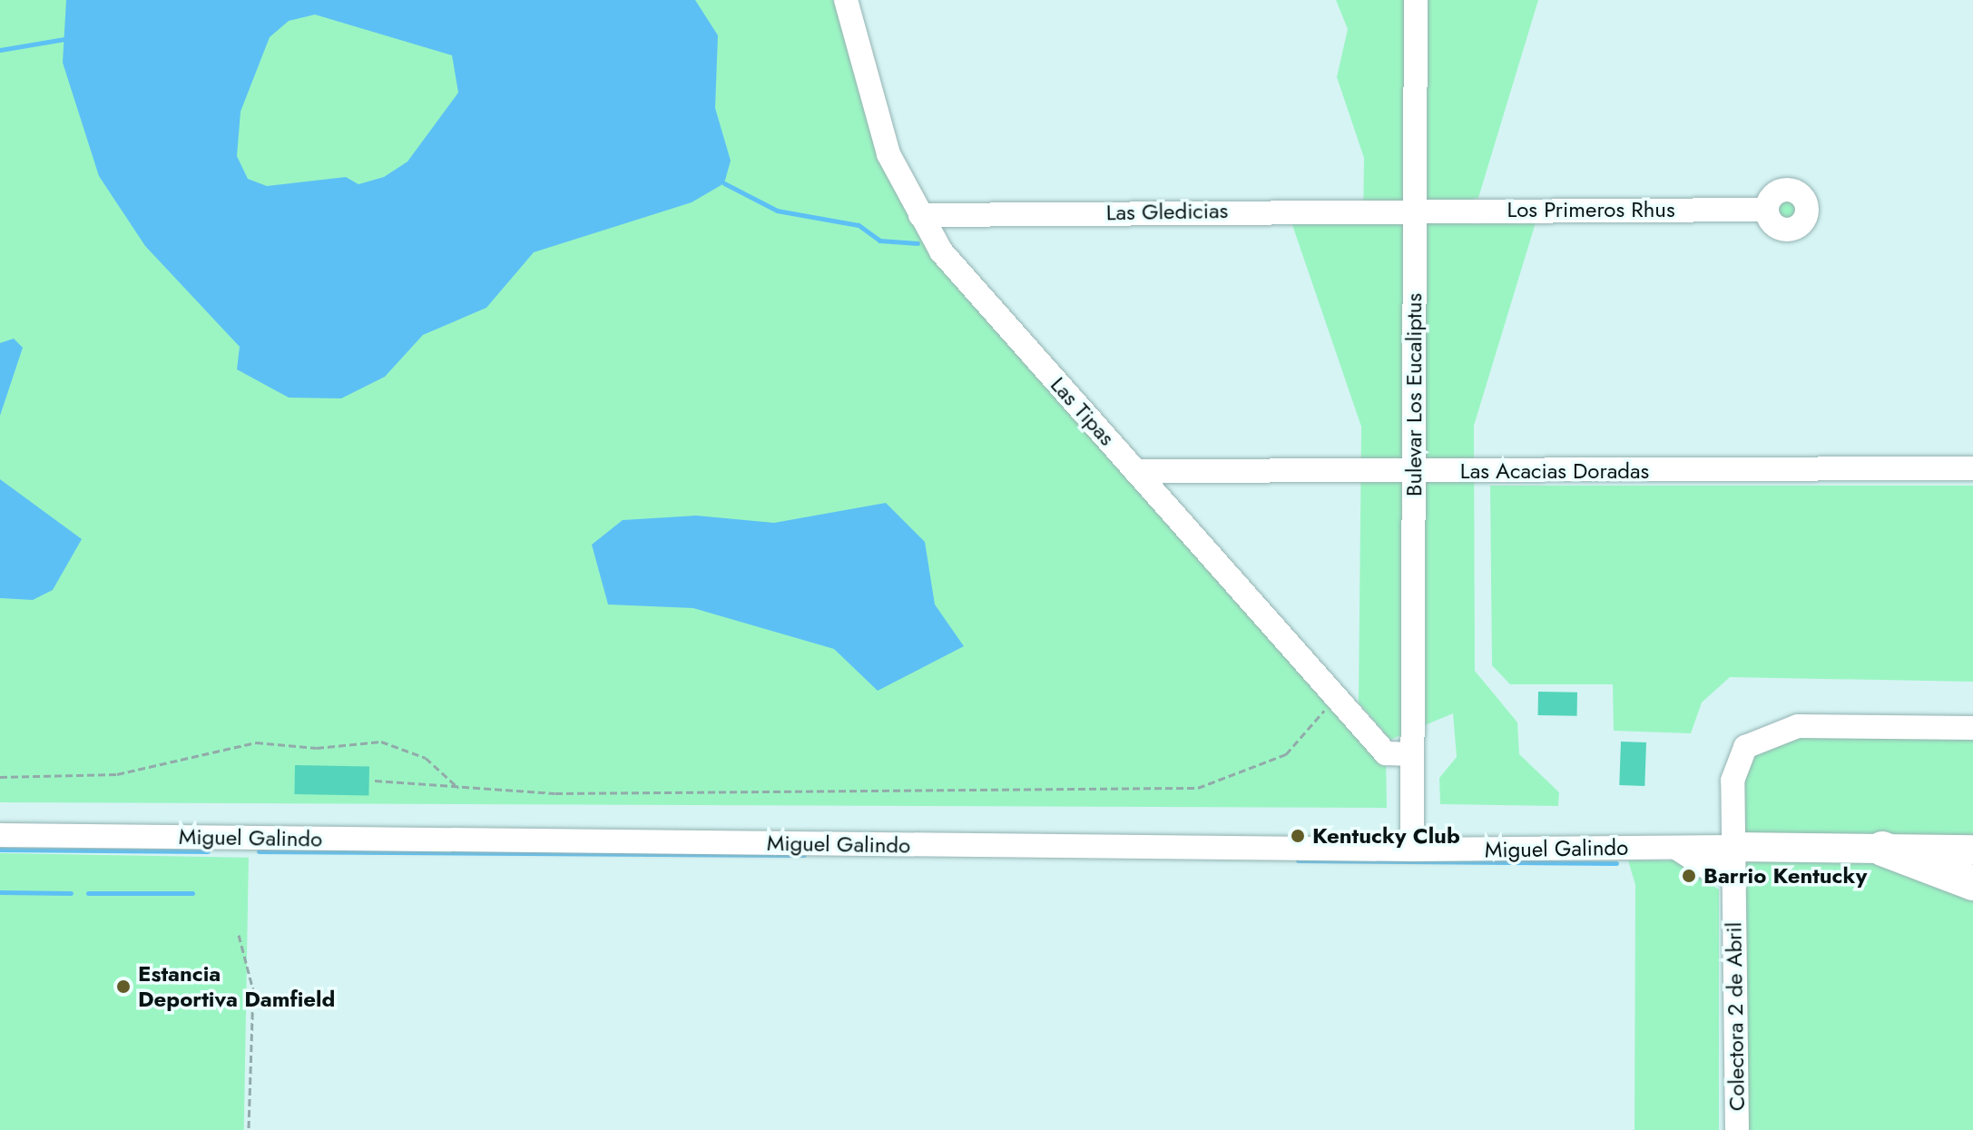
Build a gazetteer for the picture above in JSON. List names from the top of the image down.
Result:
{
  "streets": {
    "street": [
      "Los Primeros Rhus",
      "Las Gledicias",
      "Bulevar Los Eucaliptus",
      "Las Tipas",
      "Las Acacias Doradas",
      "Miguel Galindo",
      "Colectora 2 de Abril"
    ]
  },
  "crossings": [
    ["Los Primeros Rhus", "Las Gledicias"],
    ["Los Primeros Rhus", "Bulevar Los Eucaliptus"],
    ["Las Gledicias", "Bulevar Los Eucaliptus"],
    ["Las Gledicias", "Las Tipas"],
    ["Bulevar Los Eucaliptus", "Las Tipas"],
    ["Bulevar Los Eucaliptus", "Las Acacias Doradas"],
    ["Bulevar Los Eucaliptus", "Miguel Galindo"],
    ["Las Tipas", "Las Acacias Doradas"],
    ["Miguel Galindo", "Colectora 2 de Abril"]
  ],
  "places": ["Kentucky Club", "Barrio Kentucky", "Estancia Deportiva Damfield"]
}
